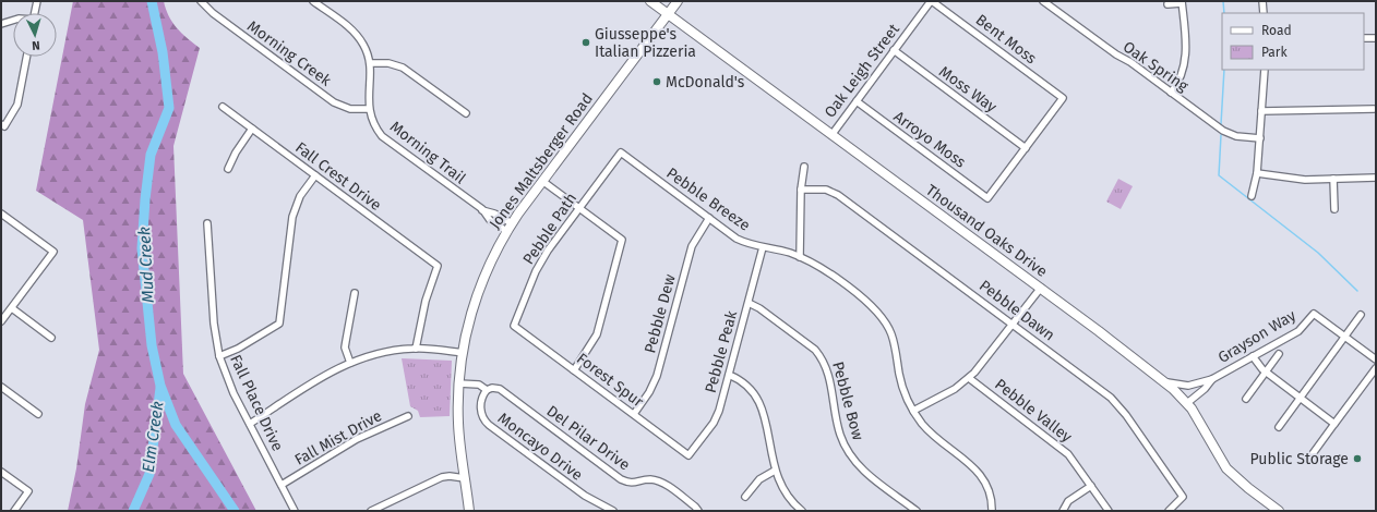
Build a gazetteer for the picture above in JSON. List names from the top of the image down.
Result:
{
  "streets": {
    "main road": ["Jones Maltsberger Road", "Thousand Oaks Drive"],
    "street": [
      "Bent Moss",
      "Morning Creek",
      "Oak Spring",
      "Oak Leigh Street",
      "Moss Way",
      "Arroyo Moss",
      "Morning Trail",
      "Fall Crest Drive",
      "Pebble Breeze",
      "Pebble Path",
      "Pebble Dawn",
      "Pebble Dew",
      "Grayson Way",
      "Pebble Peak",
      "Forest Spur",
      "Pebble Bow",
      "Fall Place Drive",
      "Pebble Valley",
      "Fall Mist Drive",
      "Del Pilar Drive",
      "Moncayo Drive"
    ]
  },
  "crossings": [
    ["Bent Moss", "Oak Leigh Street"],
    ["Bent Moss", "Moss Way"],
    ["Bent Moss", "Arroyo Moss"],
    ["Morning Creek", "Morning Trail"],
    ["Oak Leigh Street", "Moss Way"],
    ["Oak Leigh Street", "Arroyo Moss"],
    ["Oak Leigh Street", "Thousand Oaks Drive"],
    ["Moss Way", "Arroyo Moss"],
    ["Morning Trail", "Jones Maltsberger Road"],
    ["Jones Maltsberger Road", "Thousand Oaks Drive"],
    ["Pebble Breeze", "Pebble Path"],
    ["Pebble Breeze", "Pebble Dew"],
    ["Pebble Breeze", "Pebble Peak"],
    ["Pebble Path", "Forest Spur"],
    ["Thousand Oaks Drive", "Grayson Way"],
    ["Pebble Dew", "Forest Spur"],
    ["Pebble Peak", "Forest Spur"],
    ["Pebble Peak", "Pebble Bow"],
    ["Fall Place Drive", "Fall Mist Drive"],
    ["Del Pilar Drive", "Moncayo Drive"]
  ],
  "water": ["Mud Creek", "Elm Creek"],
  "places": ["Giusseppe's Italian Pizzeria", "McDonald's", "Public Storage"],
  "legend": ["Road", "Park"],
  "north": "bottom"
}
